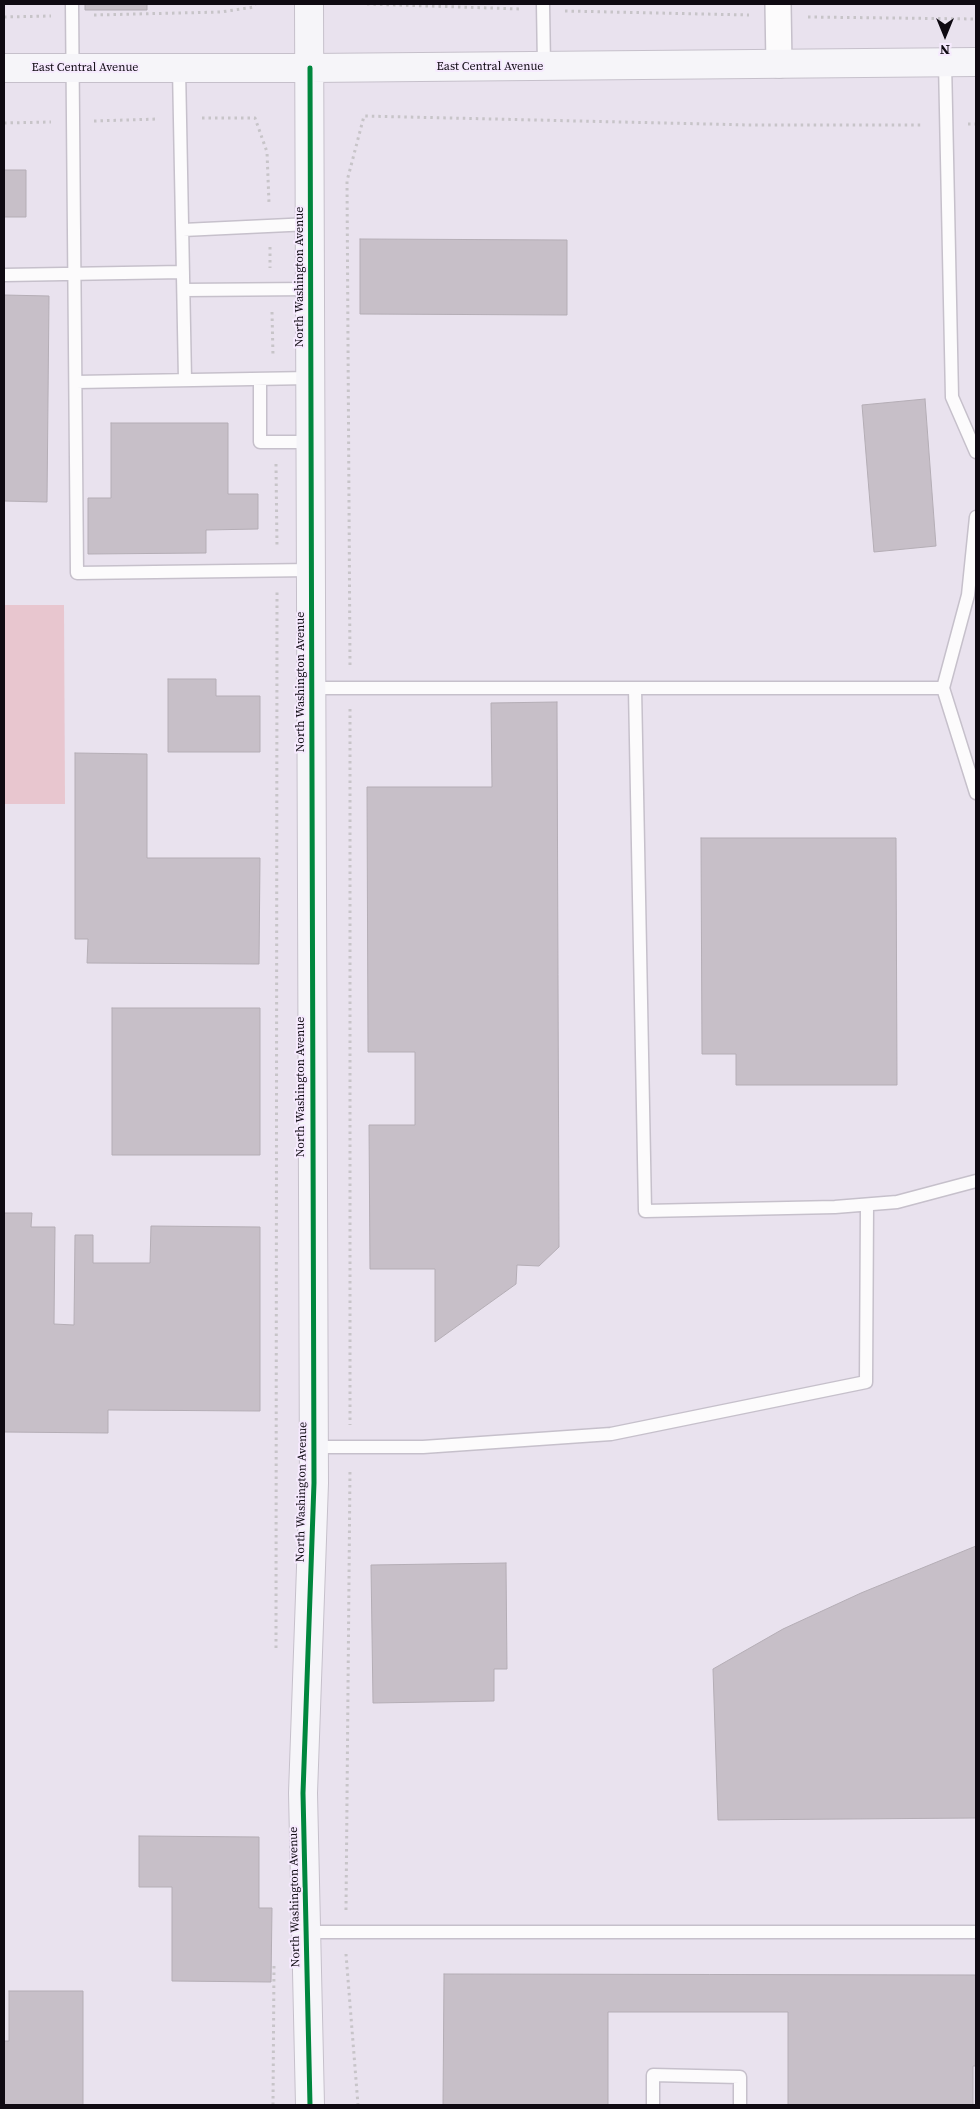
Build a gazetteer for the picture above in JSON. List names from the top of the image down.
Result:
{
  "streets": {
    "street": ["East Central Avenue", "North Washington Avenue"]
  },
  "crossings": [
    ["East Central Avenue", "North Washington Avenue"]
  ],
  "north": "bottom"
}
